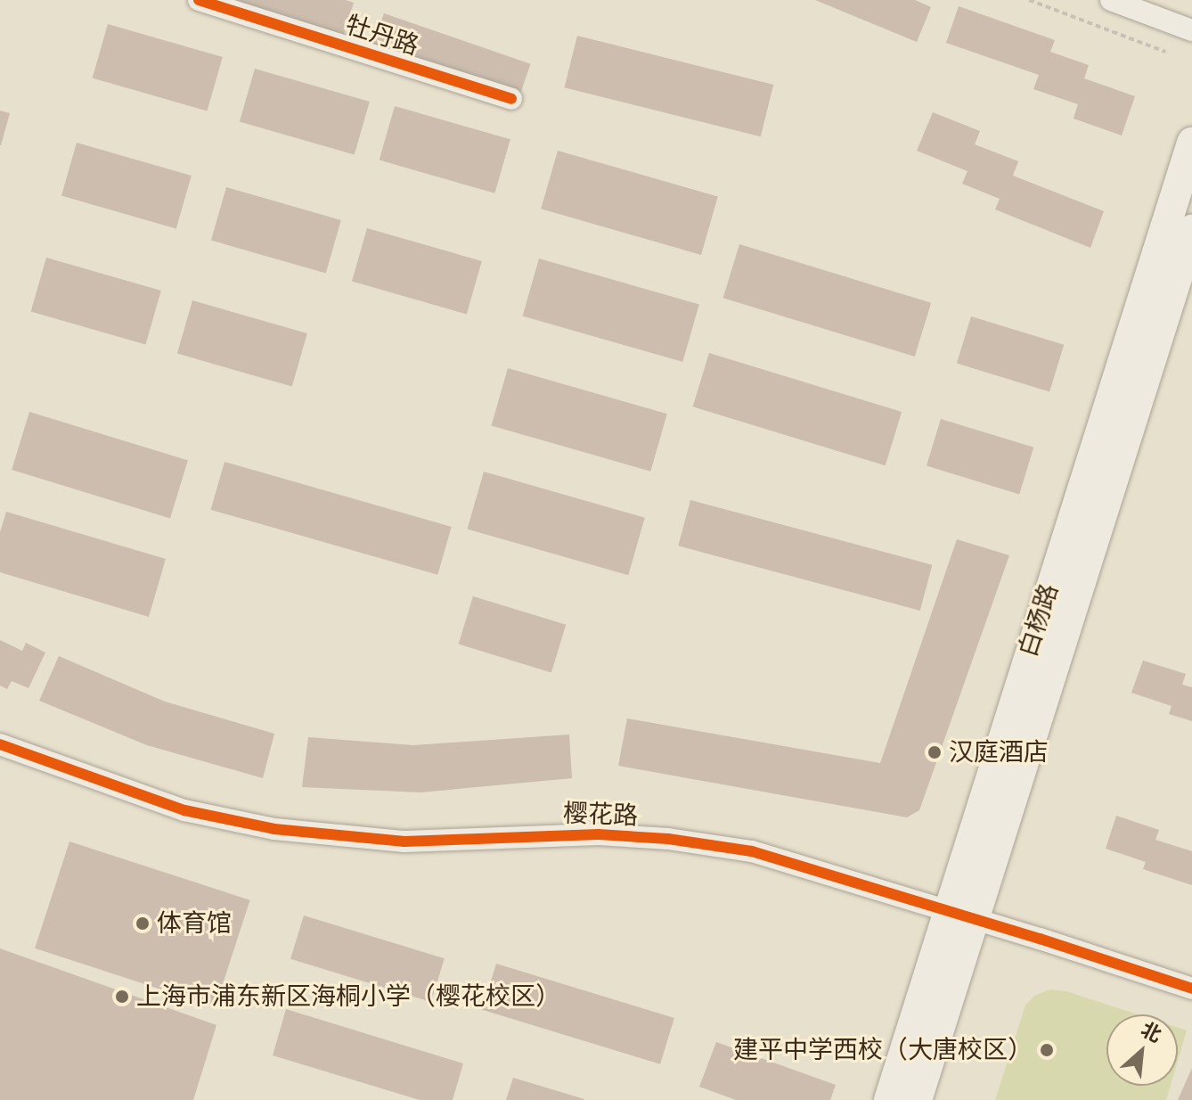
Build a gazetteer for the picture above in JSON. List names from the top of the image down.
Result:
{
  "streets": {
    "main road": ["白杨路"],
    "street": ["牡丹路", "樱花路"]
  },
  "crossings": [
    ["白杨路", "樱花路"]
  ],
  "places": [
    "汉庭酒店",
    "体育馆",
    "上海市浦东新区海桐小学（樱花校区）",
    "建平中学西校（大唐校区）"
  ],
  "north": "top right"
}
